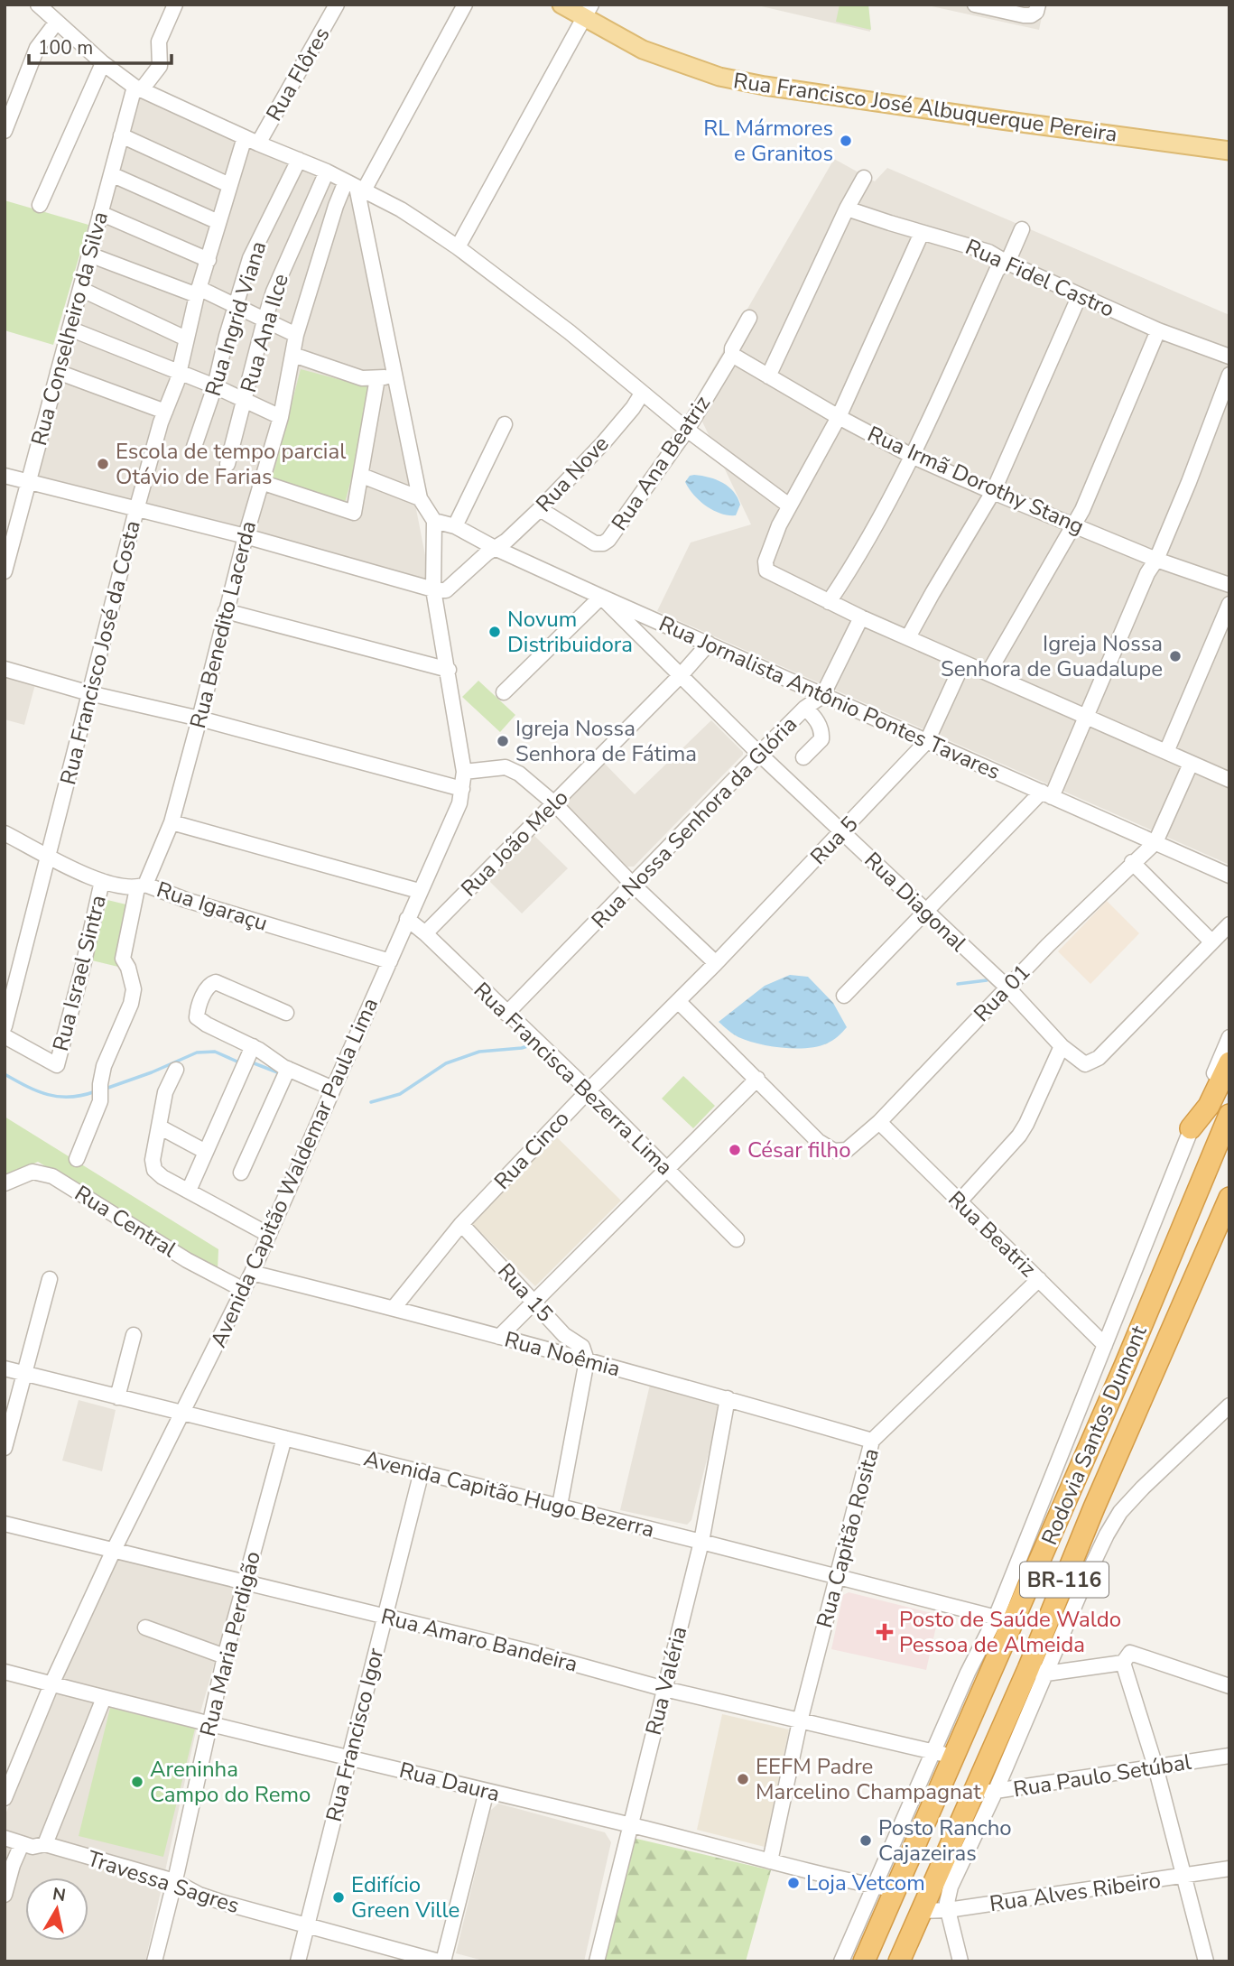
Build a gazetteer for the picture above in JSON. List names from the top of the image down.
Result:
{
  "streets": {
    "highway": ["Rodovia Santos Dumont", "BR-116"],
    "main road": ["Rua Francisco José Albuquerque Pereira"],
    "street": [
      "Rua Flôres",
      "Rua Fidel Castro",
      "Rua Ingrid Viana",
      "Rua Conselheiro da Silva",
      "Rua Ana Ilce",
      "Rua Ana Beatriz",
      "Rua Nove",
      "Rua Irmã Dorothy Stang",
      "Rua Benedito Lacerda",
      "Rua Francisco José da Costa",
      "Rua Jornalista Antônio Pontes Tavares",
      "Rua Nossa Senhora da Glória",
      "Rua 5",
      "Rua João Melo",
      "Rua Diagonal",
      "Rua Igaraçu",
      "Rua Israel Sintra",
      "Rua 01",
      "Rua Francisca Bezerra Lima",
      "Rua Cinco",
      "Avenida Capitão Waldemar Paula Lima",
      "Rua Central",
      "Rua Beatriz",
      "Rua 15",
      "Rua Noêmia",
      "Avenida Capitão Hugo Bezerra",
      "Rua Capitão Rosita",
      "Rua Amaro Bandeira",
      "Rua Maria Perdigão",
      "Rua Valéria",
      "Rua Francisco Igor",
      "Rua Paulo Setúbal",
      "Rua Daura",
      "Travessa Sagres",
      "Rua Alves Ribeiro"
    ]
  },
  "crossings": [
    ["Rua Flôres", "Rua Francisco José da Costa"],
    ["Rua Ana Beatriz", "Rua Nove"],
    ["Rua Ana Beatriz", "Rua Irmã Dorothy Stang"],
    ["Rua Nove", "Rua Jornalista Antônio Pontes Tavares"],
    ["Rua Nove", "Avenida Capitão Waldemar Paula Lima"],
    ["Rua Benedito Lacerda", "Rua Igaraçu"],
    ["Rua Francisco José da Costa", "Rua Igaraçu"],
    ["Rua Jornalista Antônio Pontes Tavares", "Rua Nossa Senhora da Glória"],
    ["Rua Jornalista Antônio Pontes Tavares", "Rua 5"],
    ["Rua Jornalista Antônio Pontes Tavares", "Rua João Melo"],
    ["Rua Jornalista Antônio Pontes Tavares", "Rua Diagonal"],
    ["Rua Jornalista Antônio Pontes Tavares", "Rua 01"],
    ["Rua Jornalista Antônio Pontes Tavares", "Avenida Capitão Waldemar Paula Lima"],
    ["Rua Nossa Senhora da Glória", "Rua Diagonal"],
    ["Rua Nossa Senhora da Glória", "Rua Francisca Bezerra Lima"],
    ["Rua 5", "Rua Diagonal"],
    ["Rua 5", "Rua Cinco"],
    ["Rua João Melo", "Rua Diagonal"],
    ["Rua João Melo", "Rua Francisca Bezerra Lima"],
    ["Rua Diagonal", "Rua 01"],
    ["Rua Igaraçu", "Rua Israel Sintra"],
    ["Rua Igaraçu", "Avenida Capitão Waldemar Paula Lima"],
    ["Rua 01", "Rua Beatriz"],
    ["Rua Francisca Bezerra Lima", "Rua Cinco"],
    ["Rua Francisca Bezerra Lima", "Avenida Capitão Waldemar Paula Lima"],
    ["Rua Cinco", "Rua 15"],
    ["Rua Cinco", "Rua Noêmia"],
    ["Avenida Capitão Waldemar Paula Lima", "Rua Central"],
    ["Avenida Capitão Waldemar Paula Lima", "Rua Noêmia"],
    ["Avenida Capitão Waldemar Paula Lima", "Avenida Capitão Hugo Bezerra"],
    ["Avenida Capitão Waldemar Paula Lima", "Rua Amaro Bandeira"],
    ["Avenida Capitão Waldemar Paula Lima", "Rua Daura"],
    ["Rua Beatriz", "Rua Capitão Rosita"],
    ["Rua 15", "Rua Noêmia"],
    ["Rua Noêmia", "Rua Capitão Rosita"],
    ["Rua Noêmia", "Rua Valéria"],
    ["Rodovia Santos Dumont", "Avenida Capitão Hugo Bezerra"],
    ["Rodovia Santos Dumont", "Rua Amaro Bandeira"],
    ["Rodovia Santos Dumont", "Rua Paulo Setúbal"],
    ["Rodovia Santos Dumont", "Rua Daura"],
    ["Rodovia Santos Dumont", "Rua Alves Ribeiro"],
    ["Avenida Capitão Hugo Bezerra", "Rua Capitão Rosita"],
    ["Avenida Capitão Hugo Bezerra", "Rua Maria Perdigão"],
    ["Avenida Capitão Hugo Bezerra", "Rua Valéria"],
    ["Avenida Capitão Hugo Bezerra", "Rua Francisco Igor"],
    ["Rua Capitão Rosita", "Rua Amaro Bandeira"],
    ["Rua Capitão Rosita", "Rua Daura"],
    ["Rua Amaro Bandeira", "Rua Maria Perdigão"],
    ["Rua Amaro Bandeira", "Rua Valéria"],
    ["Rua Amaro Bandeira", "Rua Francisco Igor"],
    ["Rua Maria Perdigão", "Rua Daura"],
    ["Rua Maria Perdigão", "Travessa Sagres"],
    ["Rua Valéria", "Rua Daura"],
    ["Rua Francisco Igor", "Rua Daura"],
    ["Rua Francisco Igor", "Travessa Sagres"]
  ],
  "places": {
    "other": [
      "RL Mármores e Granitos",
      "Escola de tempo parcial Otávio de Farias",
      "Novum Distribuidora",
      "Igreja Nossa Senhora de Guadalupe",
      "Igreja Nossa Senhora de Fátima",
      "César filho",
      "EEFM Padre Marcelino Champagnat",
      "Areninha Campo do Remo",
      "Posto Rancho Cajazeiras",
      "Loja Vetcom",
      "Edifício Green Ville"
    ],
    "health": ["Posto de Saúde Waldo Pessoa de Almeida"]
  },
  "scale_bar": "100 m",
  "north": "top"
}
